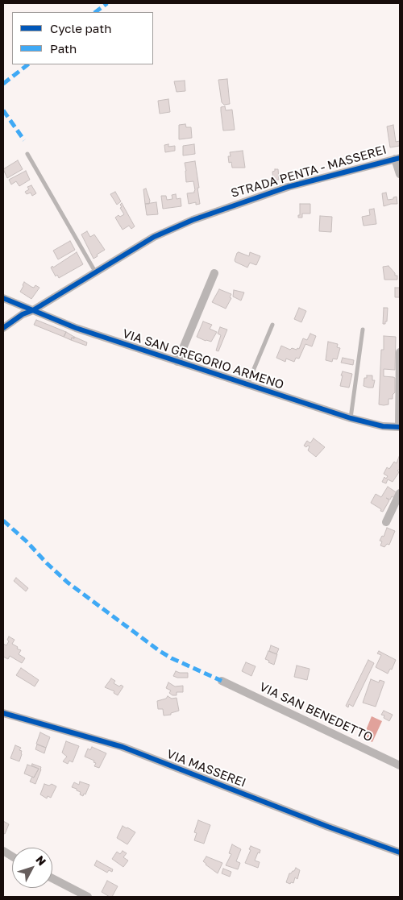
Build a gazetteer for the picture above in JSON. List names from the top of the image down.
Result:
{
  "streets": {
    "street": [
      "STRADA PENTA - MASSEREI",
      "VIA SAN GREGORIO ARMENO",
      "VIA SAN BENEDETTO",
      "VIA MASSEREI"
    ]
  },
  "crossings": [
    ["STRADA PENTA - MASSEREI", "VIA SAN GREGORIO ARMENO"]
  ],
  "legend": ["Cycle path", "Path"],
  "north": "top right"
}
